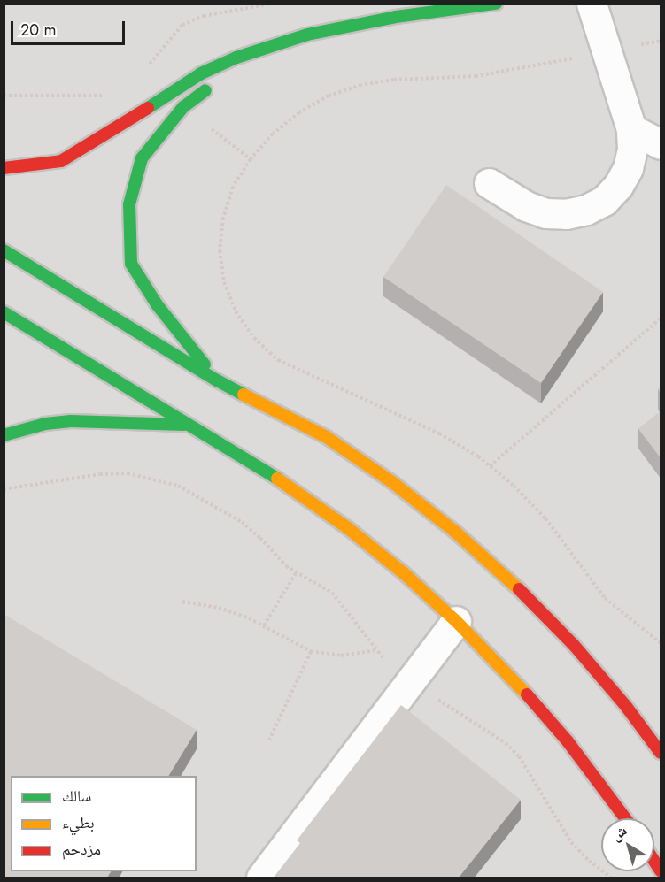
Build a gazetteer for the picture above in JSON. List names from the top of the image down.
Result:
{
  "legend": ["سالك", "بطيء", "مزدحم"],
  "scale_bar": "20 m",
  "north": "top left"
}
